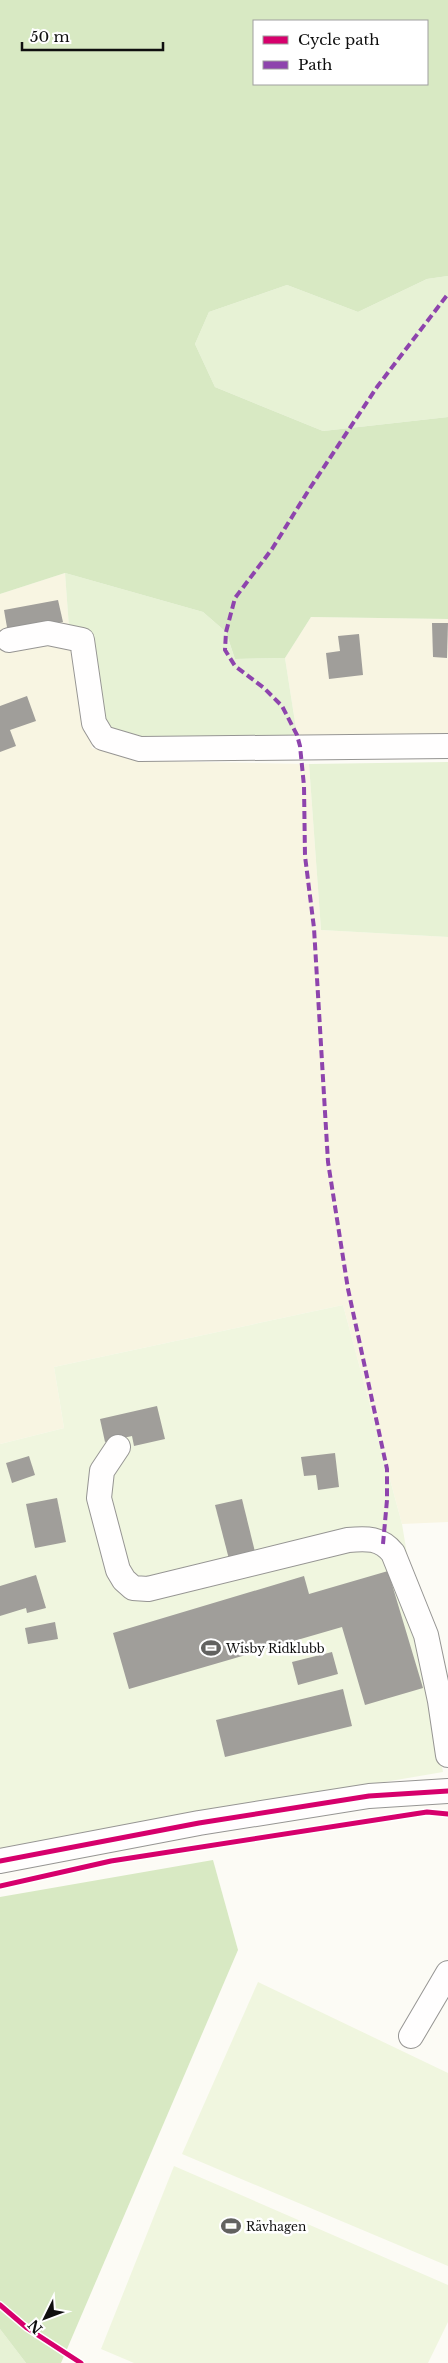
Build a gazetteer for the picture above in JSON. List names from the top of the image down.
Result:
{
  "places": {
    "sports": ["Wisby Ridklubb", "Rävhagen"]
  },
  "legend": ["Cycle path", "Path"],
  "scale_bar": "50 m",
  "north": "bottom left"
}
